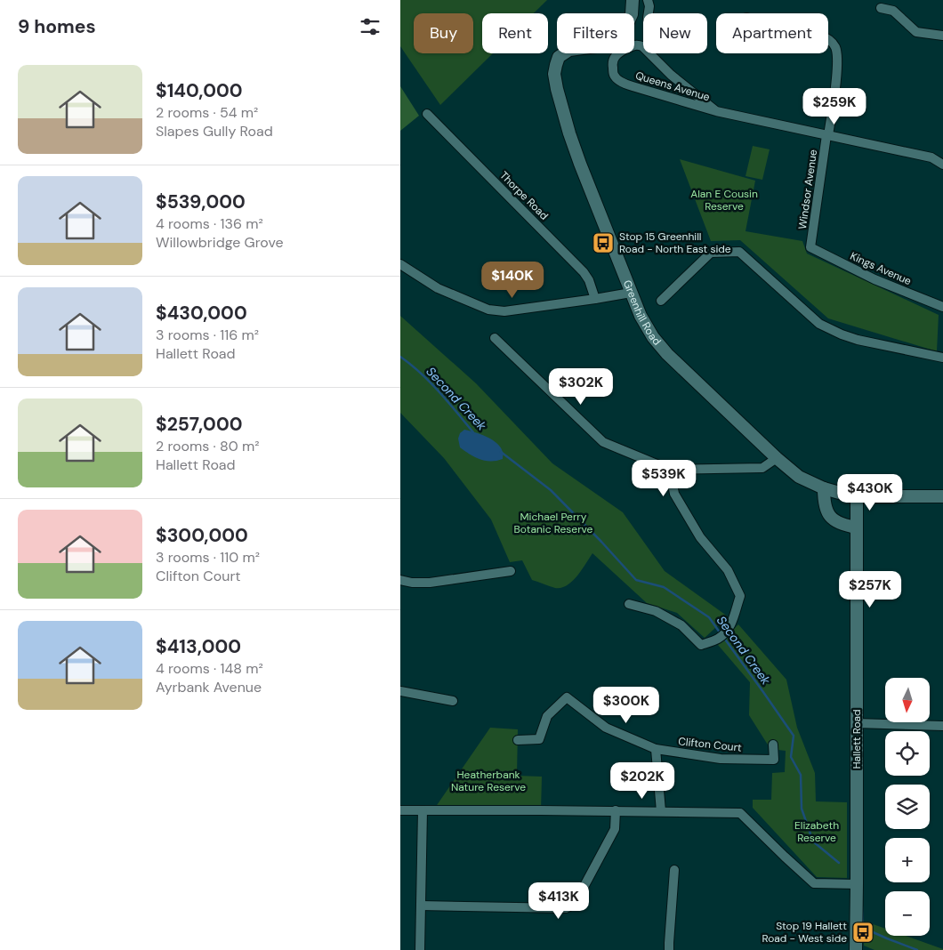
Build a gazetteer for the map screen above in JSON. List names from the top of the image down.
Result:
{
  "streets": {
    "main road": ["Greenhill Road", "Hallett Road"],
    "street": [
      "Queens Avenue",
      "Windsor Avenue",
      "Thorpe Road",
      "Kings Avenue",
      "Clifton Court"
    ]
  },
  "crossings": [
    ["Queens Avenue", "Windsor Avenue"],
    ["Windsor Avenue", "Kings Avenue"],
    ["Greenhill Road", "Hallett Road"]
  ],
  "water": ["Second Creek"],
  "parks": [
    "Alan E Cousin Reserve",
    "Michael Perry Botanic Reserve",
    "Heatherbank Nature Reserve",
    "Elizabeth Reserve"
  ],
  "places": {
    "bus stop": ["Stop 15 Greenhill Road - North East side", "Stop 19 Hallett Road - West side"]
  },
  "north": "bottom",
  "page": {
    "heading": "9 homes",
    "chip": [
      "Buy",
      "Rent",
      "Filters",
      "New",
      "Apartment"
    ],
    "list": [
      {
        "name": "$140,000",
        "note": "2 rooms · 54 m² · Slapes Gully Road"
      },
      {
        "name": "$539,000",
        "note": "4 rooms · 136 m² · Willowbridge Grove"
      },
      {
        "name": "$430,000",
        "note": "3 rooms · 116 m² · Hallett Road"
      },
      {
        "name": "$257,000",
        "note": "2 rooms · 80 m² · Hallett Road"
      },
      {
        "name": "$300,000",
        "note": "3 rooms · 110 m² · Clifton Court"
      },
      {
        "name": "$413,000",
        "note": "4 rooms · 148 m² · Ayrbank Avenue"
      }
    ],
    "price": [
      "$259K",
      "$140K",
      "$302K",
      "$539K",
      "$430K",
      "$257K",
      "$300K",
      "$202K",
      "$413K"
    ],
    "map_buttons": ["+", "−"]
  }
}
